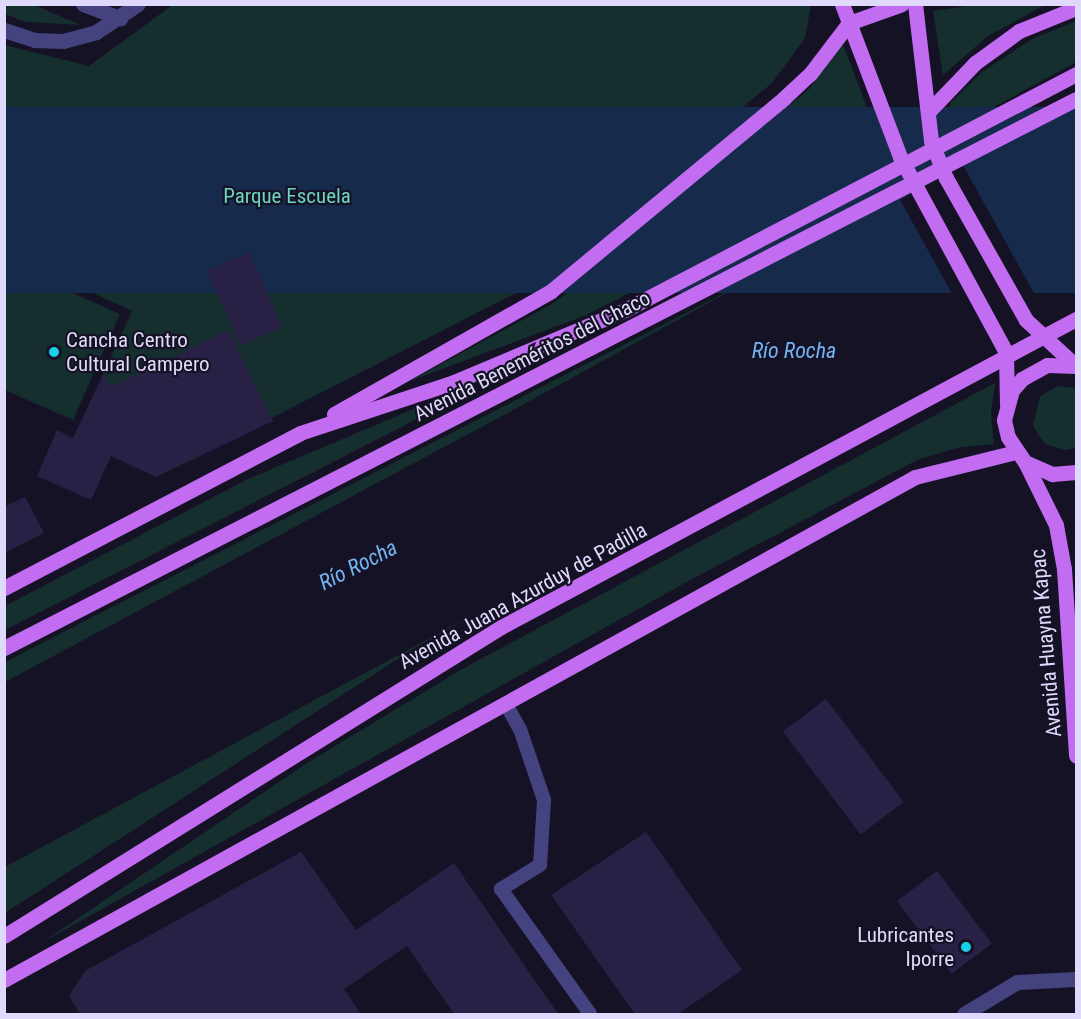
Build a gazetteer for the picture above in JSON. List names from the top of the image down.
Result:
{
  "streets": {
    "main road": ["Avenida Beneméritos del Chaco", "Avenida Juana Azurduy de Padilla", "Avenida Huayna Kapac"]
  },
  "water": ["Río Rocha"],
  "parks": ["Parque Escuela"],
  "places": ["Cancha Centro Cultural Campero", "Lubricantes Iporre"]
}
